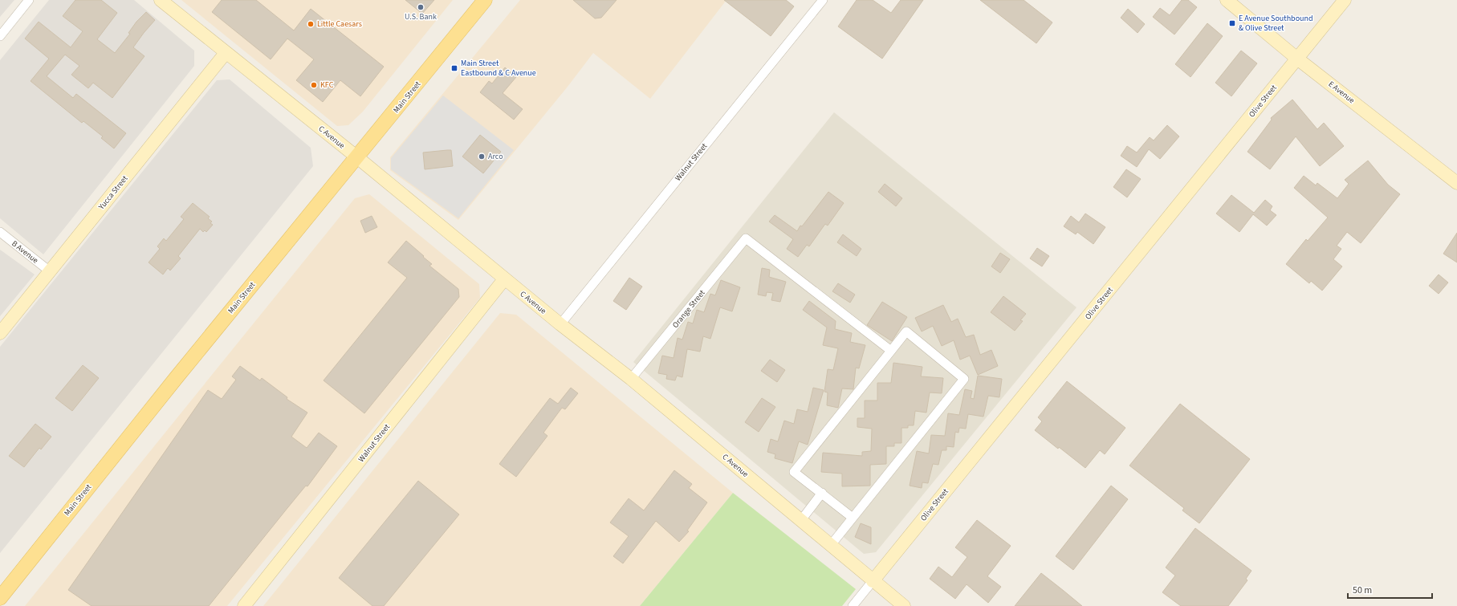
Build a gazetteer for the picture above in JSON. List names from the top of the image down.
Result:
{
  "streets": {
    "main road": ["Main Street"],
    "street": [
      "E Avenue",
      "Olive Street",
      "C Avenue",
      "Walnut Street",
      "Yucca Street",
      "B Avenue",
      "Orange Street"
    ]
  },
  "crossings": [
    ["E Avenue", "Olive Street"],
    ["Main Street", "C Avenue"],
    ["Olive Street", "C Avenue"],
    ["C Avenue", "Walnut Street"],
    ["C Avenue", "Yucca Street"],
    ["C Avenue", "Orange Street"],
    ["Yucca Street", "B Avenue"]
  ],
  "places": {
    "other": [
      "U.S. Bank",
      "Little Caesars",
      "KFC",
      "Arco"
    ],
    "transit": ["E Avenue Southbound & Olive Street", "Main Street Eastbound & C Avenue"]
  },
  "scale_bar": "50 m"
}
